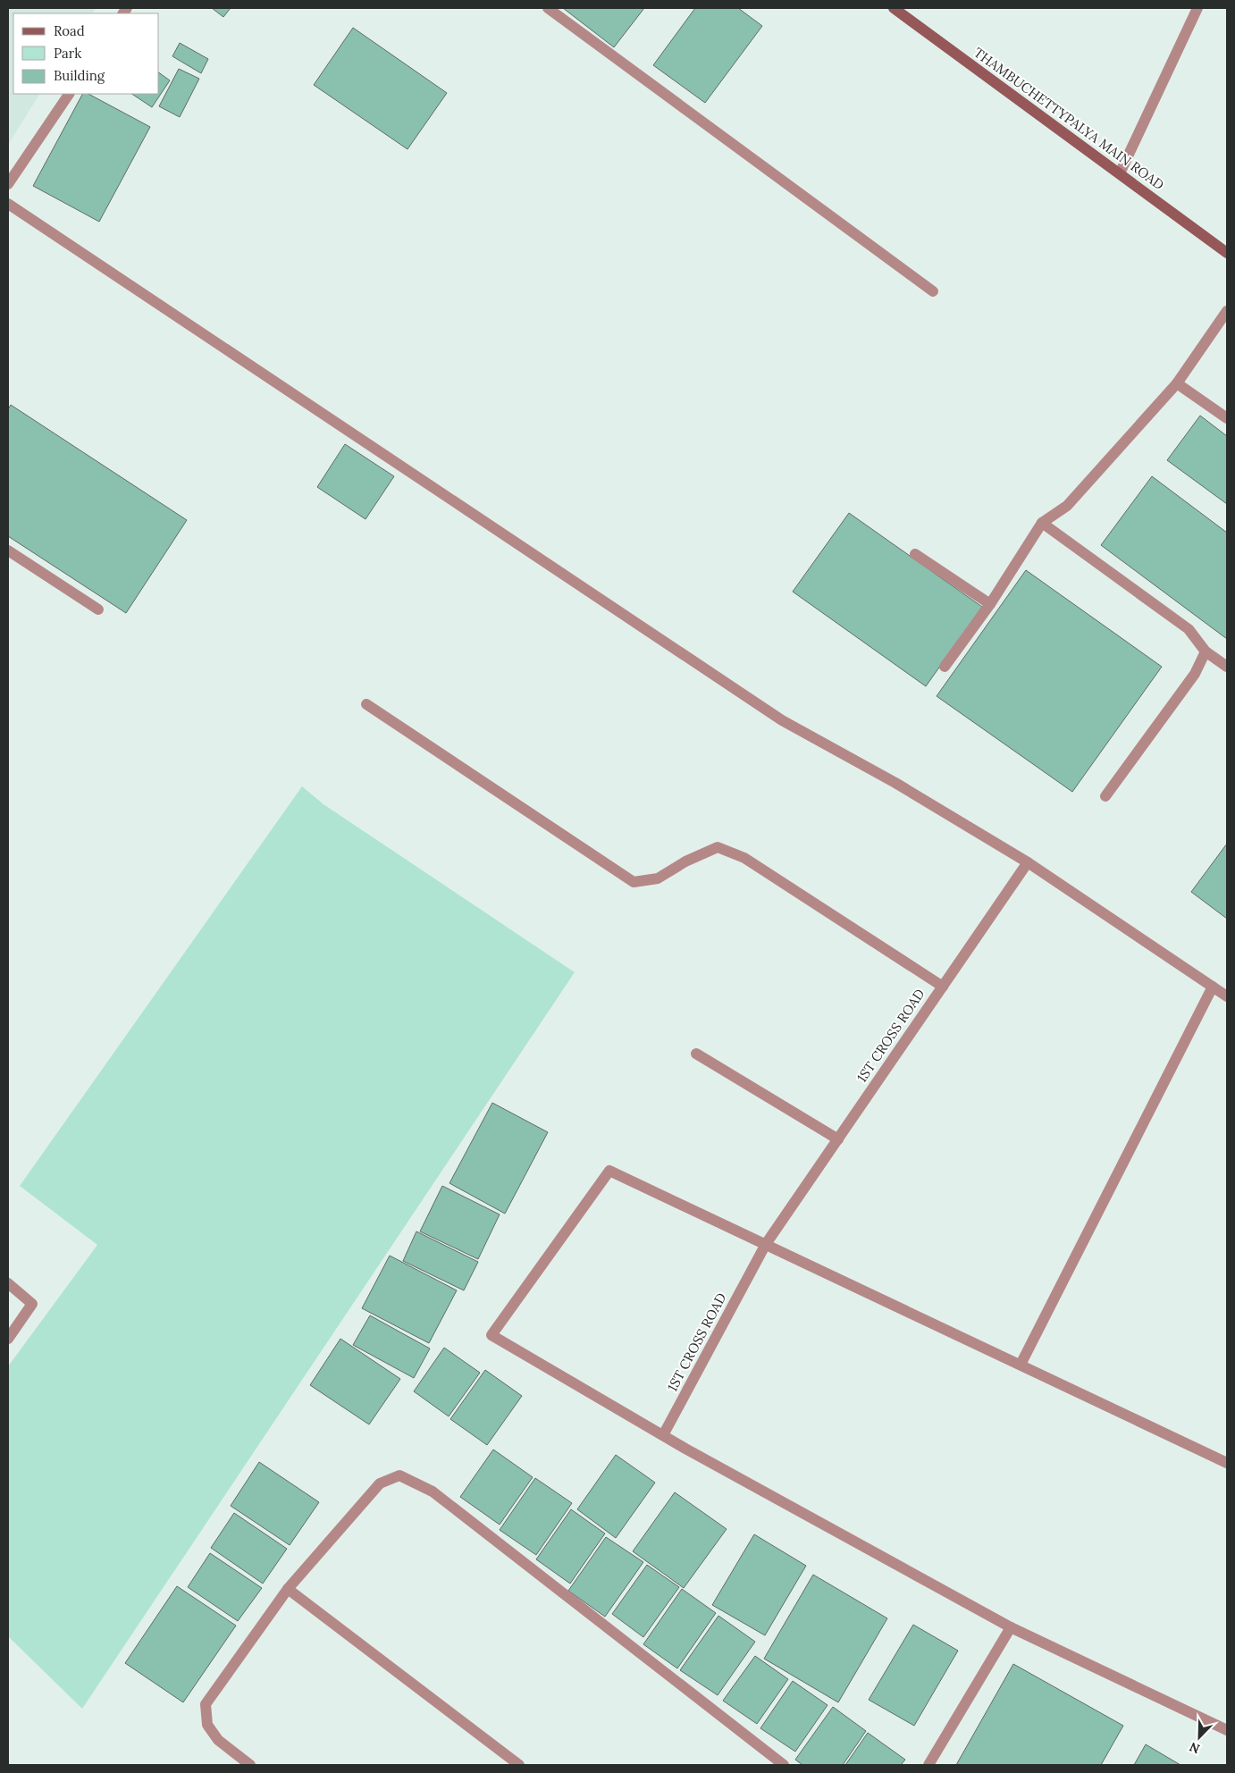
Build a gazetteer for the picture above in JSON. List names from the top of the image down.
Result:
{
  "streets": {
    "main road": ["THAMBUCHETTYPALYA MAIN ROAD"],
    "street": ["1ST CROSS ROAD"]
  },
  "legend": ["Road", "Park", "Building"],
  "north": "bottom left"
}
